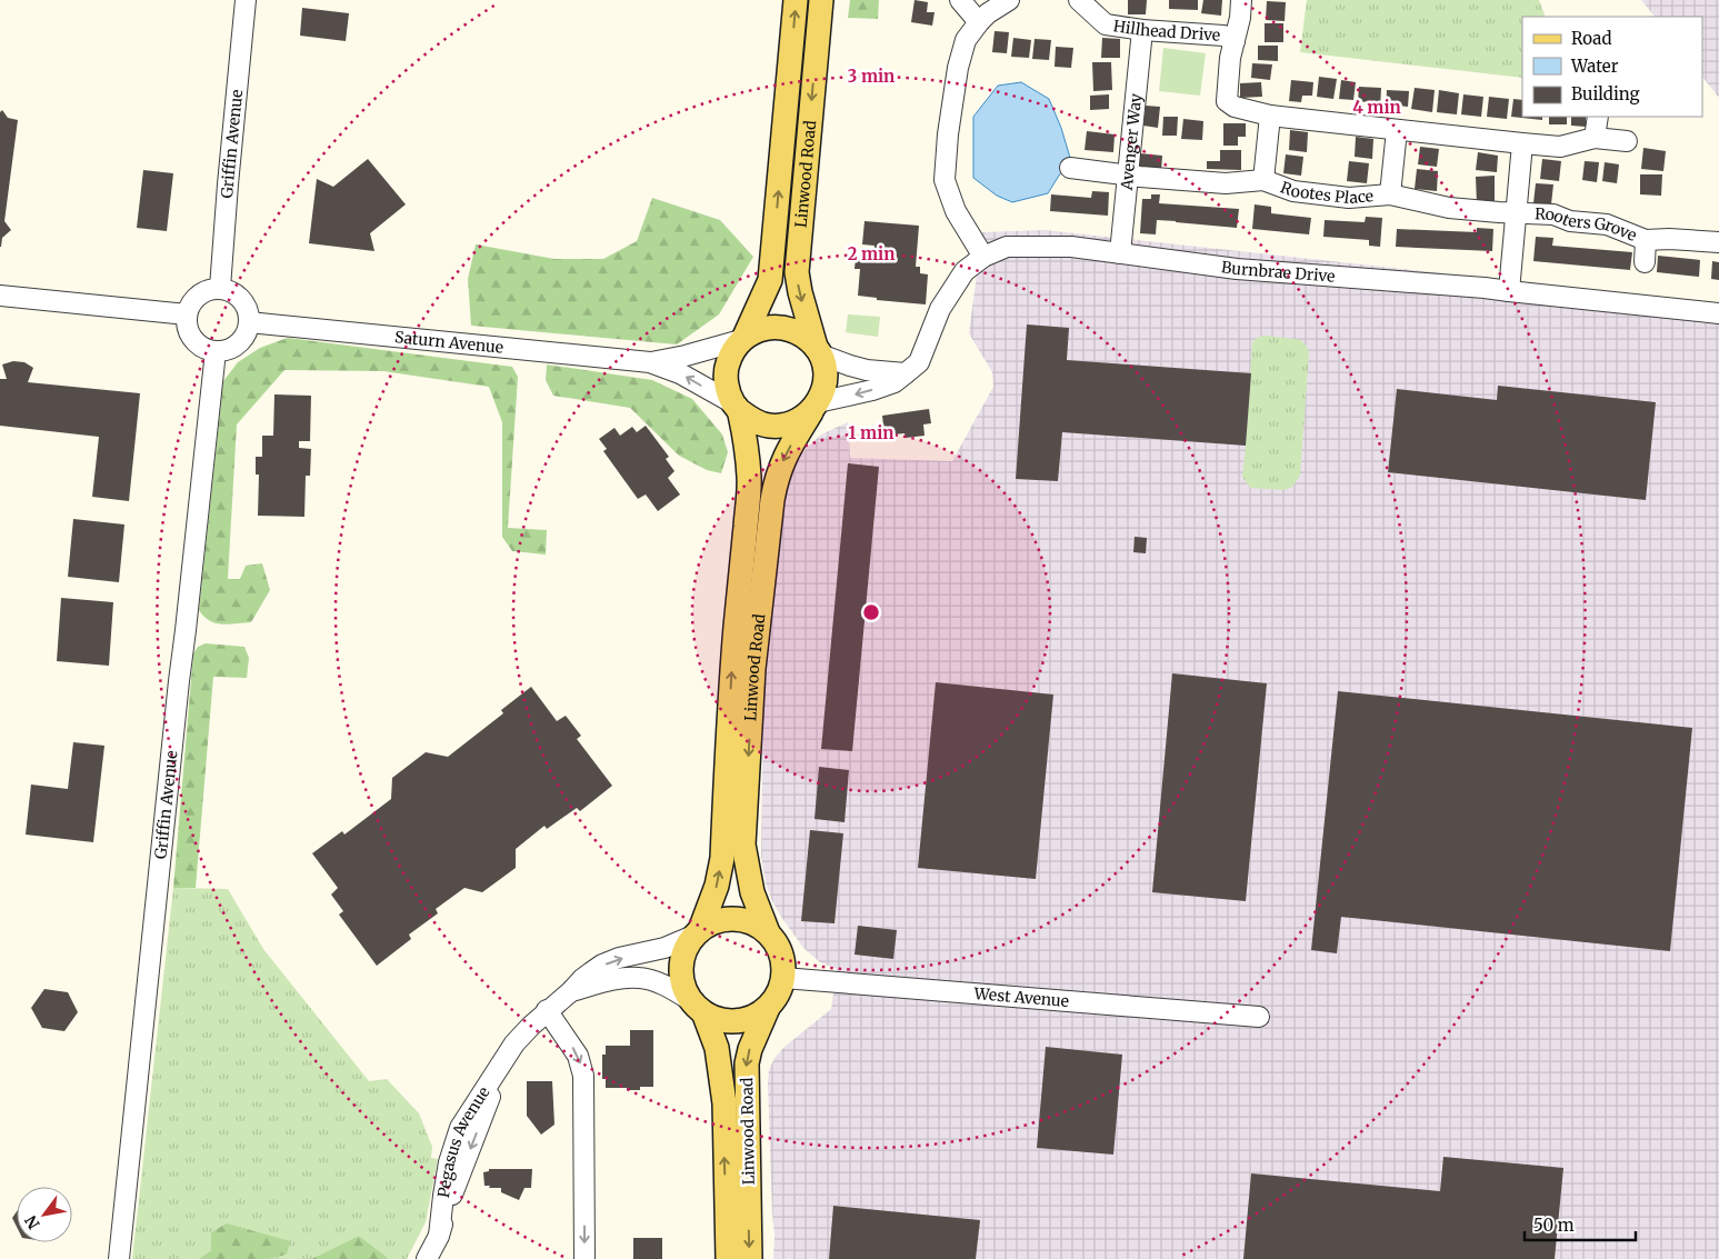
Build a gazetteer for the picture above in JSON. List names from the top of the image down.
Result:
{
  "streets": {
    "main road": ["Linwood Road"],
    "street": [
      "Hillhead Drive",
      "Avenger Way",
      "Griffin Avenue",
      "Rootes Place",
      "Rooters Grove",
      "Burnbrae Drive",
      "Saturn Avenue",
      "West Avenue",
      "Pegasus Avenue"
    ]
  },
  "crossings": [
    ["Hillhead Drive", "Avenger Way"],
    ["Hillhead Drive", "Rootes Place"],
    ["Avenger Way", "Rootes Place"],
    ["Avenger Way", "Burnbrae Drive"],
    ["Griffin Avenue", "Saturn Avenue"],
    ["Linwood Road", "Burnbrae Drive"],
    ["Linwood Road", "Saturn Avenue"],
    ["Linwood Road", "West Avenue"],
    ["Linwood Road", "Pegasus Avenue"],
    ["Rootes Place", "Rooters Grove"],
    ["Burnbrae Drive", "Saturn Avenue"],
    ["West Avenue", "Pegasus Avenue"]
  ],
  "legend": ["Road", "Water", "Building"],
  "scale_bar": "50 m",
  "north": "bottom left",
  "rings": [
    "3 min",
    "4 min",
    "2 min",
    "1 min"
  ]
}
